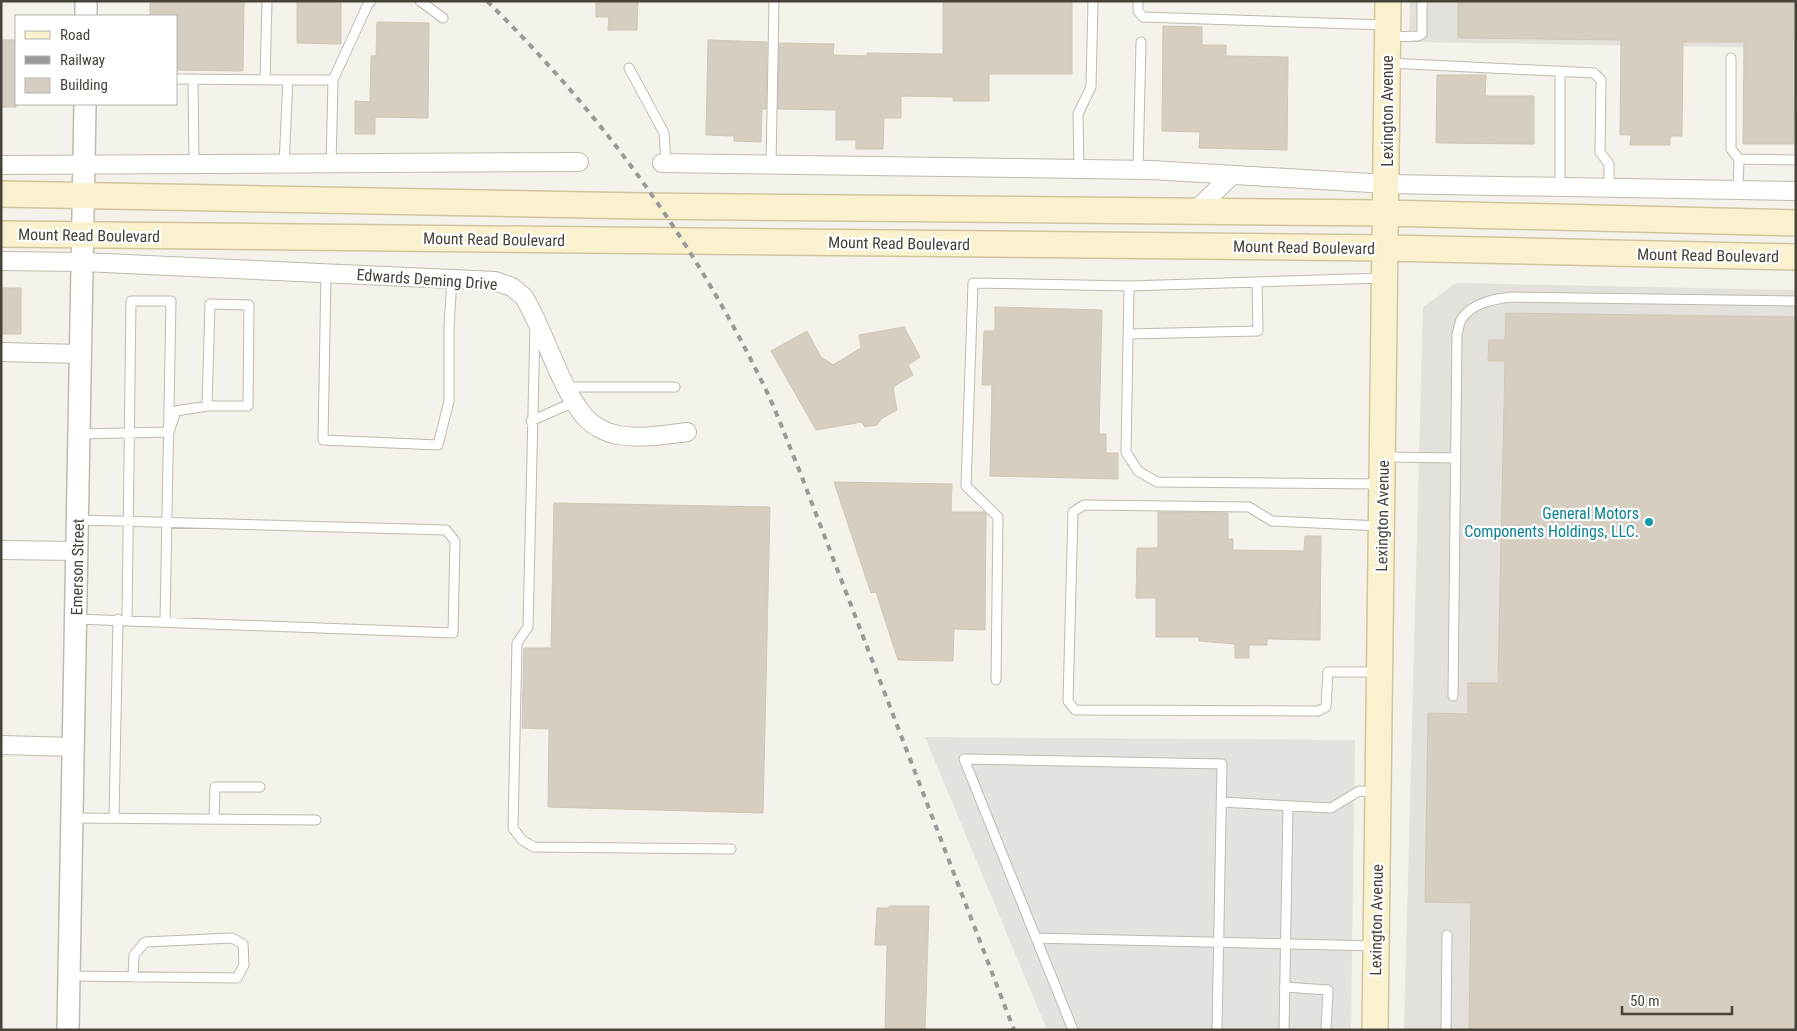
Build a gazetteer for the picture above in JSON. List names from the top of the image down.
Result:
{
  "streets": {
    "main road": ["Lexington Avenue", "Mount Read Boulevard"],
    "street": ["Edwards Deming Drive", "Emerson Street"]
  },
  "crossings": [
    ["Lexington Avenue", "Mount Read Boulevard"],
    ["Mount Read Boulevard", "Edwards Deming Drive"],
    ["Mount Read Boulevard", "Emerson Street"],
    ["Edwards Deming Drive", "Emerson Street"]
  ],
  "places": ["General Motors Components Holdings, LLC."],
  "legend": ["Road", "Railway", "Building"],
  "scale_bar": "50 m"
}
